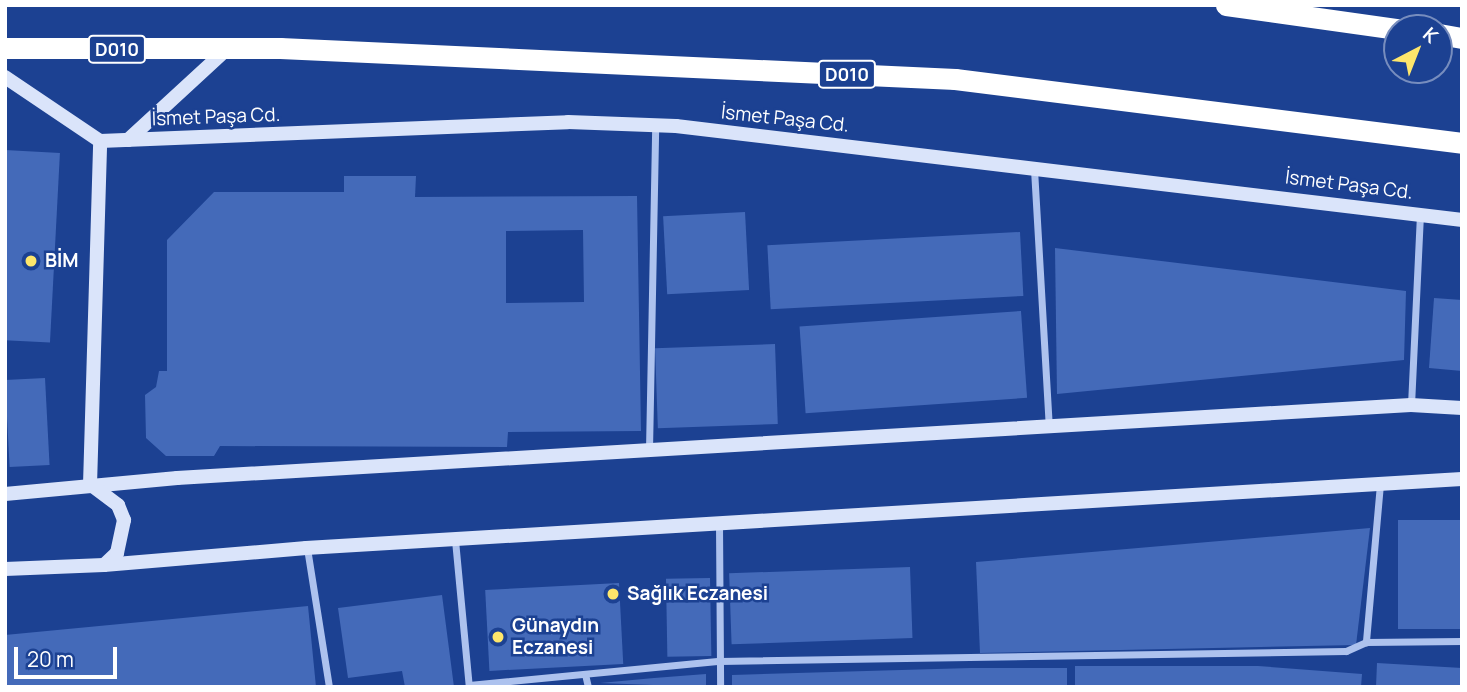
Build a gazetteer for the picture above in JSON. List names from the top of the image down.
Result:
{
  "streets": {
    "highway": ["D010"],
    "street": ["İsmet Paşa Cd."]
  },
  "places": ["BİM", "Sağlık Eczanesi", "Günaydın Eczanesi"],
  "scale_bar": "20 m",
  "north": "top right"
}
